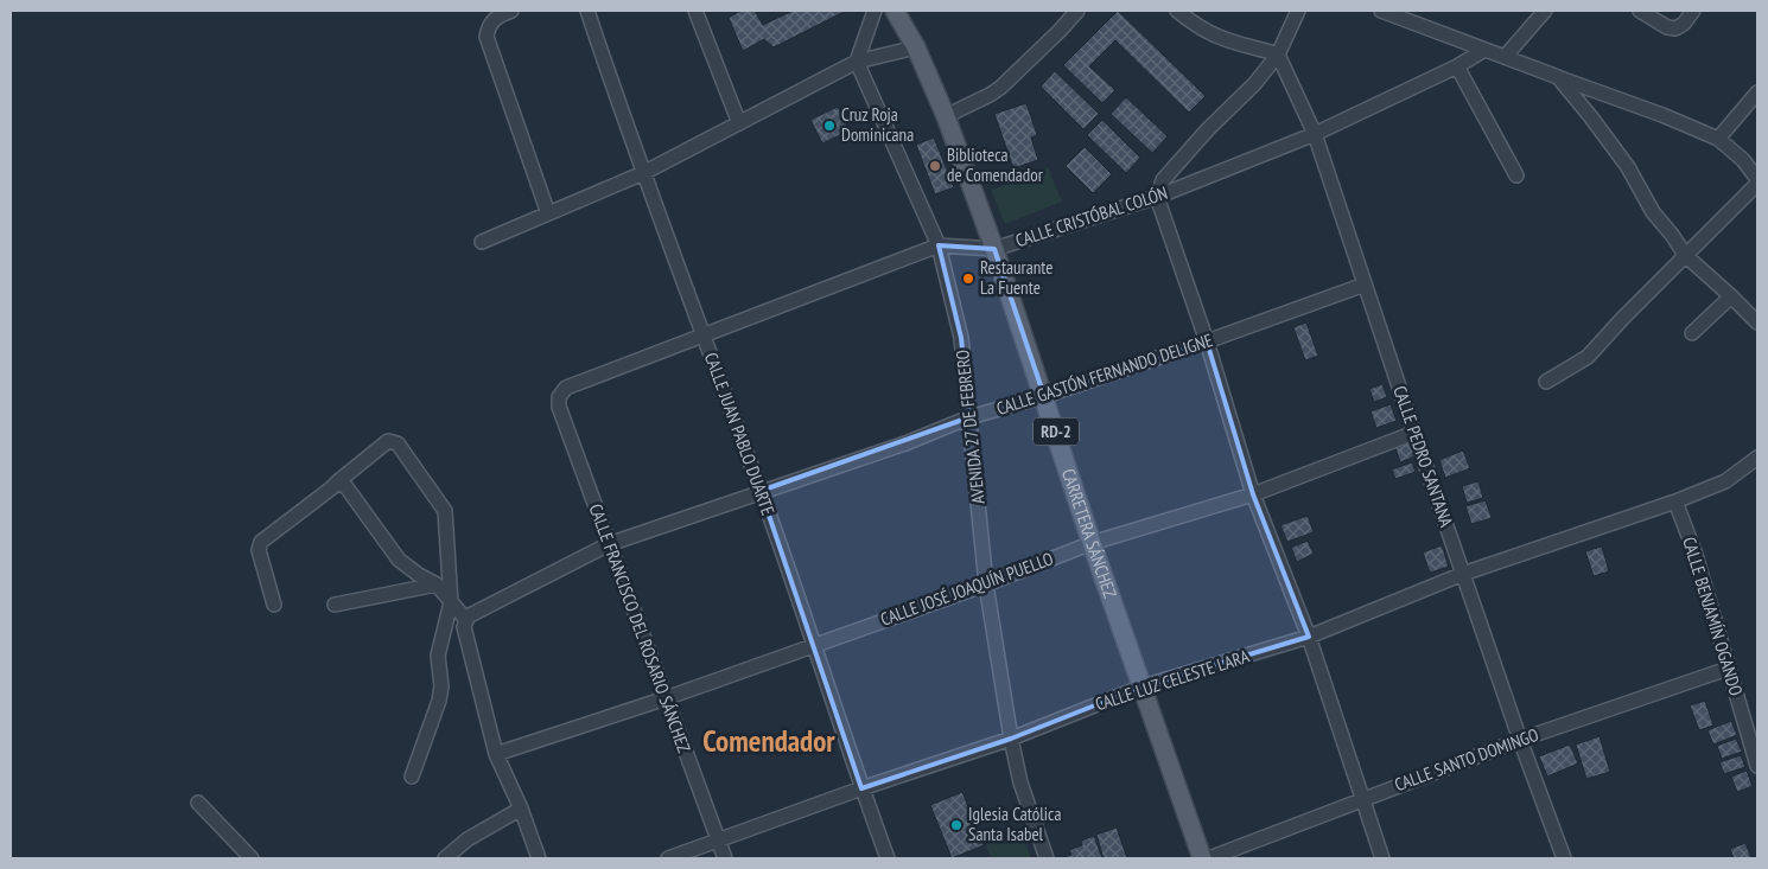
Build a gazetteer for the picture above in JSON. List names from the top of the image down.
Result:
{
  "streets": {
    "main road": ["RD-2", "CARRETERA SÁNCHEZ"],
    "street": [
      "CALLE CRISTÓBAL COLÓN",
      "CALLE GASTÓN FERNANDO DELIGNE",
      "AVENIDA 27 DE FEBRERO",
      "CALLE JUAN PABLO DUARTE",
      "CALLE PEDRO SANTANA",
      "CALLE JOSÉ JOAQUÍN PUELLO",
      "CALLE BENJAMÍN OGANDO",
      "CALLE FRANCISCO DEL ROSARIO SÁNCHEZ",
      "CALLE LUZ CELESTE LARA",
      "CALLE SANTO DOMINGO"
    ]
  },
  "crossings": [
    ["CALLE CRISTÓBAL COLÓN", "AVENIDA 27 DE FEBRERO"],
    ["CALLE CRISTÓBAL COLÓN", "CALLE JUAN PABLO DUARTE"],
    ["CALLE CRISTÓBAL COLÓN", "CALLE PEDRO SANTANA"],
    ["CALLE CRISTÓBAL COLÓN", "CARRETERA SÁNCHEZ"],
    ["CALLE CRISTÓBAL COLÓN", "CALLE FRANCISCO DEL ROSARIO SÁNCHEZ"],
    ["CALLE GASTÓN FERNANDO DELIGNE", "AVENIDA 27 DE FEBRERO"],
    ["CALLE GASTÓN FERNANDO DELIGNE", "CALLE JUAN PABLO DUARTE"],
    ["CALLE GASTÓN FERNANDO DELIGNE", "CALLE PEDRO SANTANA"],
    ["CALLE GASTÓN FERNANDO DELIGNE", "CARRETERA SÁNCHEZ"],
    ["CALLE GASTÓN FERNANDO DELIGNE", "CALLE FRANCISCO DEL ROSARIO SÁNCHEZ"],
    ["AVENIDA 27 DE FEBRERO", "CALLE JOSÉ JOAQUÍN PUELLO"],
    ["AVENIDA 27 DE FEBRERO", "CALLE LUZ CELESTE LARA"],
    ["CALLE JUAN PABLO DUARTE", "CALLE JOSÉ JOAQUÍN PUELLO"],
    ["CALLE JUAN PABLO DUARTE", "CALLE LUZ CELESTE LARA"],
    ["CALLE PEDRO SANTANA", "CALLE JOSÉ JOAQUÍN PUELLO"],
    ["CALLE PEDRO SANTANA", "CALLE LUZ CELESTE LARA"],
    ["CALLE PEDRO SANTANA", "CALLE SANTO DOMINGO"],
    ["CARRETERA SÁNCHEZ", "CALLE JOSÉ JOAQUÍN PUELLO"],
    ["CARRETERA SÁNCHEZ", "CALLE LUZ CELESTE LARA"],
    ["CALLE JOSÉ JOAQUÍN PUELLO", "CALLE FRANCISCO DEL ROSARIO SÁNCHEZ"],
    ["CALLE BENJAMÍN OGANDO", "CALLE LUZ CELESTE LARA"],
    ["CALLE BENJAMÍN OGANDO", "CALLE SANTO DOMINGO"],
    ["CALLE FRANCISCO DEL ROSARIO SÁNCHEZ", "CALLE LUZ CELESTE LARA"]
  ],
  "districts": ["Comendador"],
  "places": [
    "Cruz Roja Dominicana",
    "Biblioteca de Comendador",
    "Restaurante La Fuente",
    "Iglesia Católica Santa Isabel"
  ]
}
